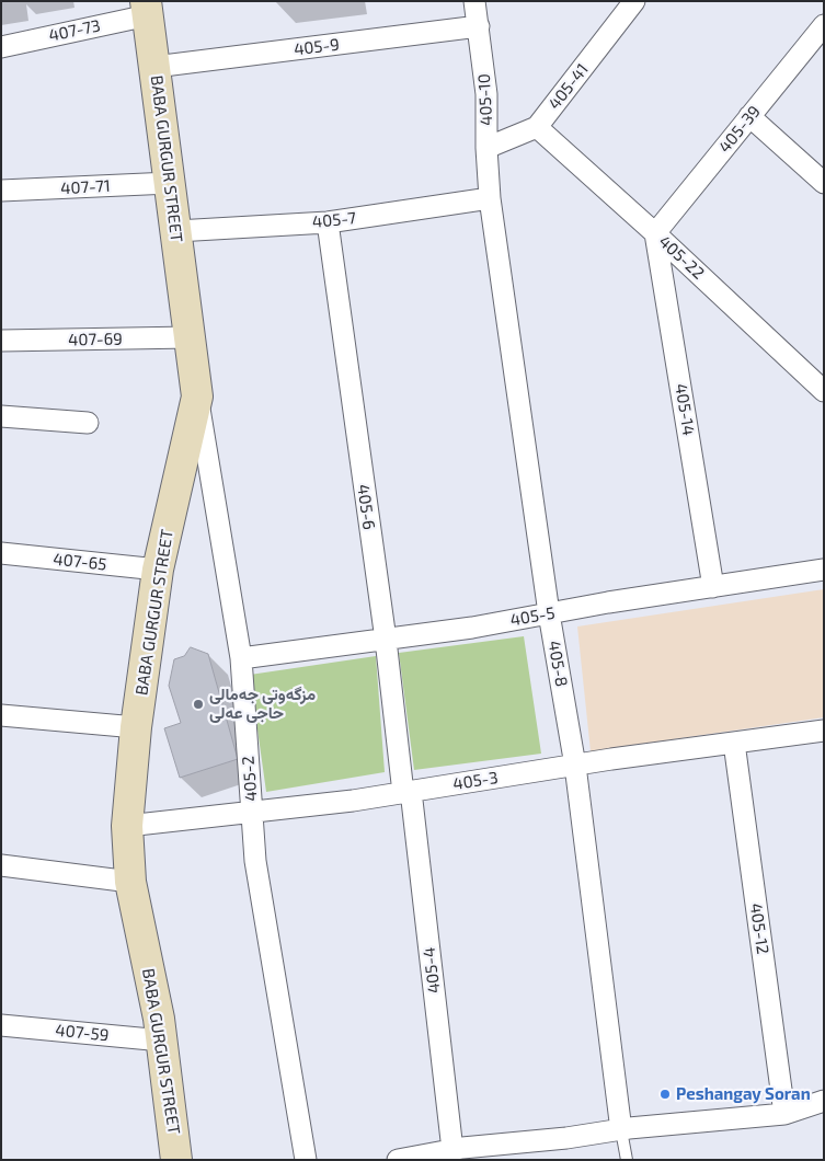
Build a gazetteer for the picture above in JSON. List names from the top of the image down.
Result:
{
  "streets": {
    "street": [
      "407-73",
      "405-9",
      "405-41",
      "405-10",
      "405-39",
      "BABA GURGUR STREET",
      "407-71",
      "405-7",
      "405-22",
      "407-69",
      "405-14",
      "405-6",
      "407-65",
      "405-5",
      "405-8",
      "405-2",
      "405-3",
      "405-12",
      "405-4",
      "407-59"
    ]
  },
  "crossings": [
    ["407-73", "BABA GURGUR STREET"],
    ["405-9", "405-10"],
    ["405-9", "BABA GURGUR STREET"],
    ["405-41", "405-10"],
    ["405-41", "405-22"],
    ["405-10", "405-7"],
    ["405-10", "405-8"],
    ["405-39", "405-22"],
    ["405-39", "405-14"],
    ["BABA GURGUR STREET", "407-71"],
    ["BABA GURGUR STREET", "405-7"],
    ["BABA GURGUR STREET", "407-69"],
    ["BABA GURGUR STREET", "407-65"],
    ["BABA GURGUR STREET", "405-2"],
    ["BABA GURGUR STREET", "405-3"],
    ["BABA GURGUR STREET", "407-59"],
    ["405-7", "405-6"],
    ["405-7", "405-8"],
    ["405-22", "405-14"],
    ["405-14", "405-5"],
    ["405-6", "405-5"],
    ["405-6", "405-3"],
    ["405-6", "405-4"],
    ["405-5", "405-8"],
    ["405-5", "405-2"],
    ["405-8", "405-3"],
    ["405-2", "405-3"],
    ["405-3", "405-12"],
    ["405-3", "405-4"]
  ],
  "places": ["مزگەوتی جەمالی حاجی عەلی", "Peshangay Soran"]
}
